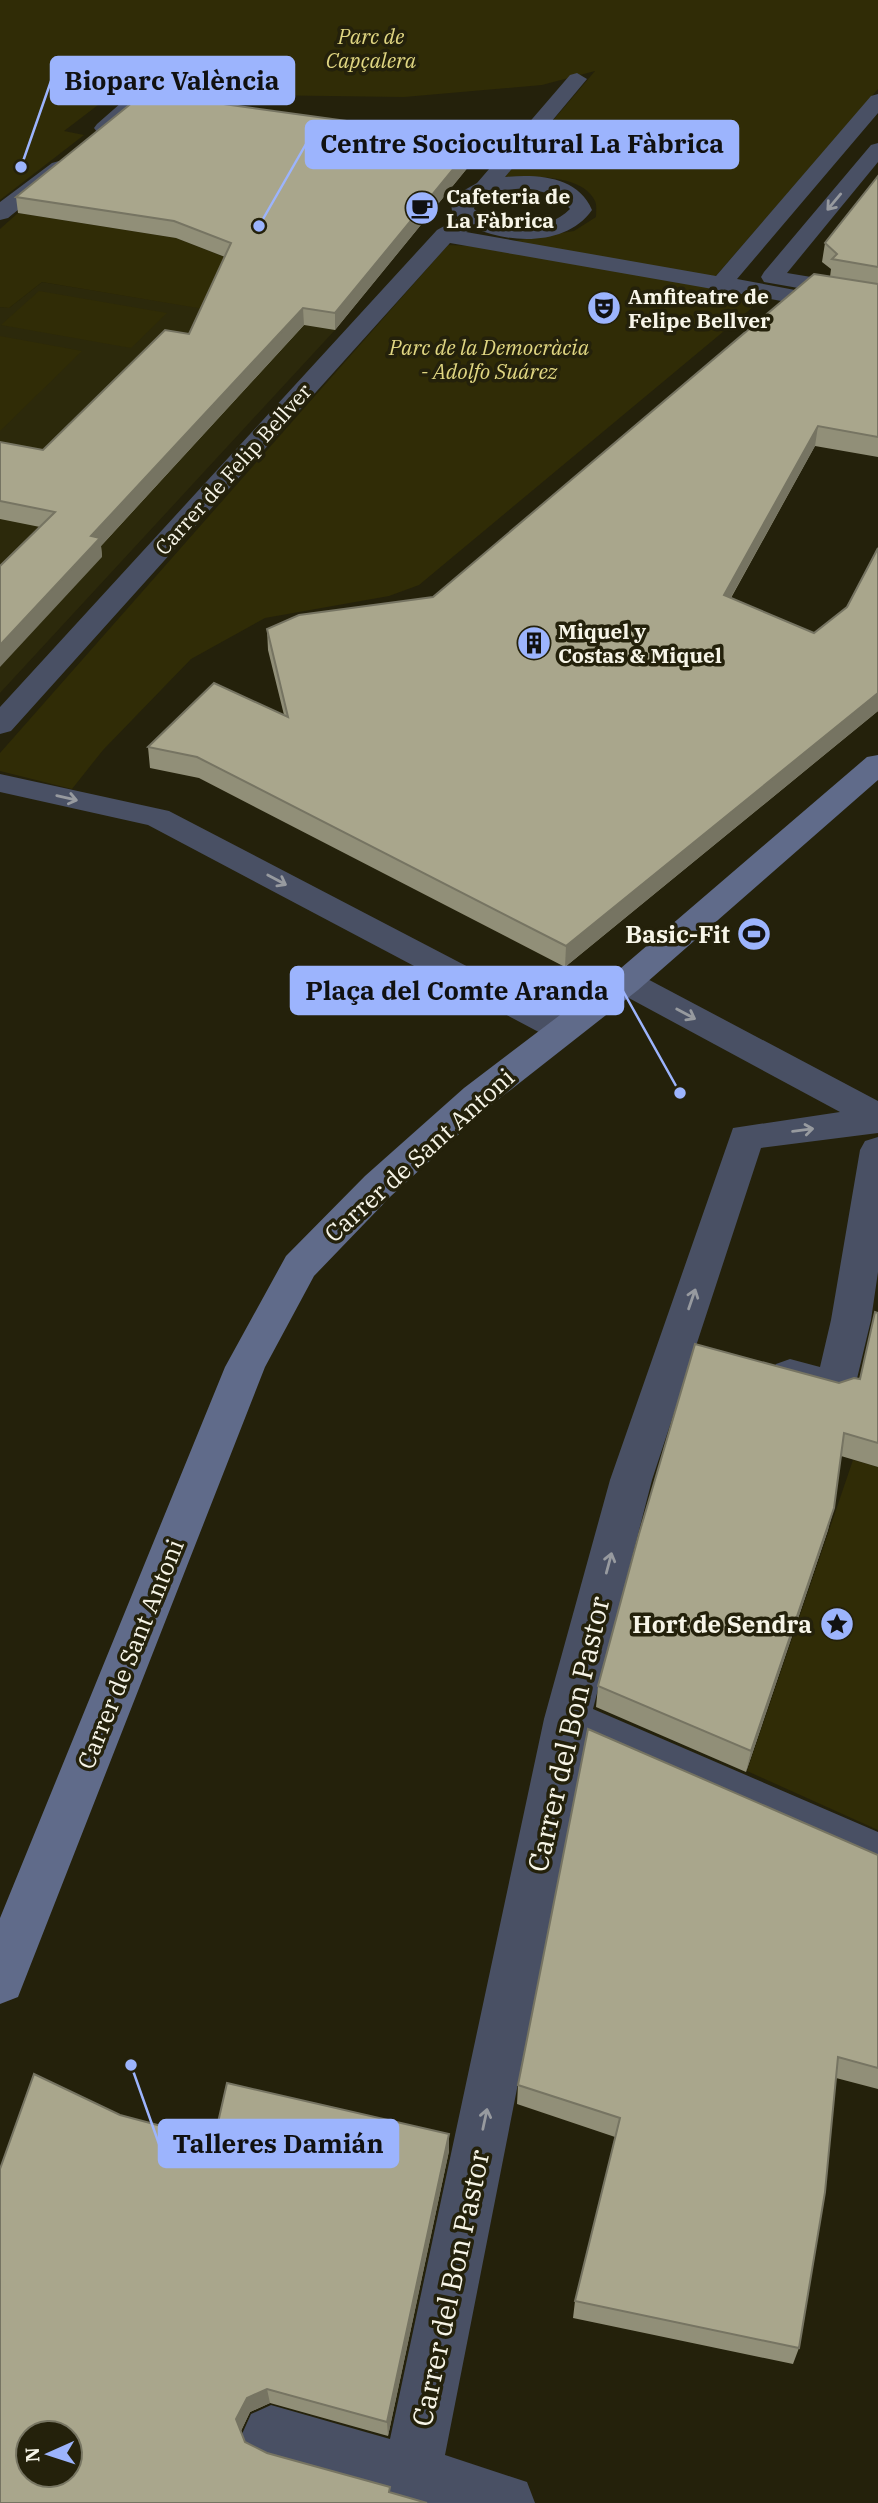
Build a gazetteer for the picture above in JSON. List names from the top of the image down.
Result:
{
  "streets": {
    "street": ["Carrer de Felip Bellver", "Carrer de Sant Antoni", "Carrer del Bon Pastor"]
  },
  "one_way": ["Carrer del Bon Pastor"],
  "parks": ["Parc de Capçalera", "Parc de la Democràcia - Adolfo Suárez"],
  "places": {
    "other": [
      "Bioparc València",
      "Centre Sociocultural La Fàbrica",
      "Plaça del Comte Aranda",
      "Talleres Damián"
    ],
    "cafe": ["Cafeteria de La Fàbrica"],
    "theatre": ["Amfiteatre de Felipe Bellver"],
    "building": ["Miquel y Costas & Miquel"],
    "sports": ["Basic-Fit"],
    "place": ["Hort de Sendra"]
  },
  "north": "left"
}
